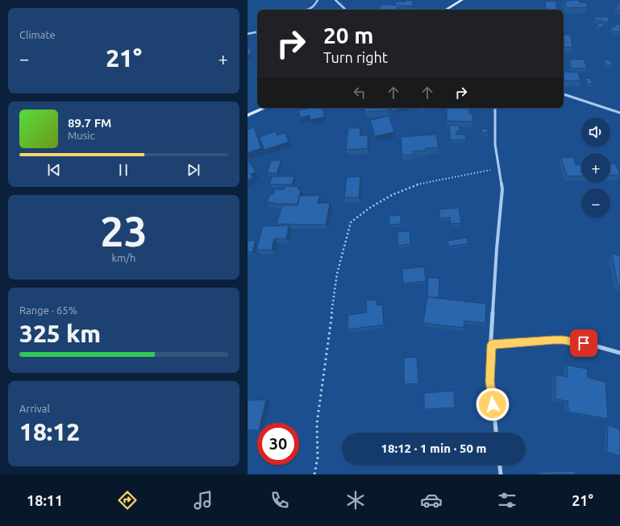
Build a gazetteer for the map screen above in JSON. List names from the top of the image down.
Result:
{
  "page": {
    "tile": [
      "Climate",
      ["23", "km/h"],
      ["Range · 65%", "325 km"],
      ["Arrival", "18:12"]
    ],
    "turn": ["20 m", "Turn right"],
    "heat": ["−", "21°", "+"],
    "song": ["89.7 FM", "Music"],
    "map_buttons": ["+", "−"],
    "limit": "30",
    "trip": "18:12 · 1 min · 50 m",
    "tabs": ["18:11", "21°"]
  }
}
